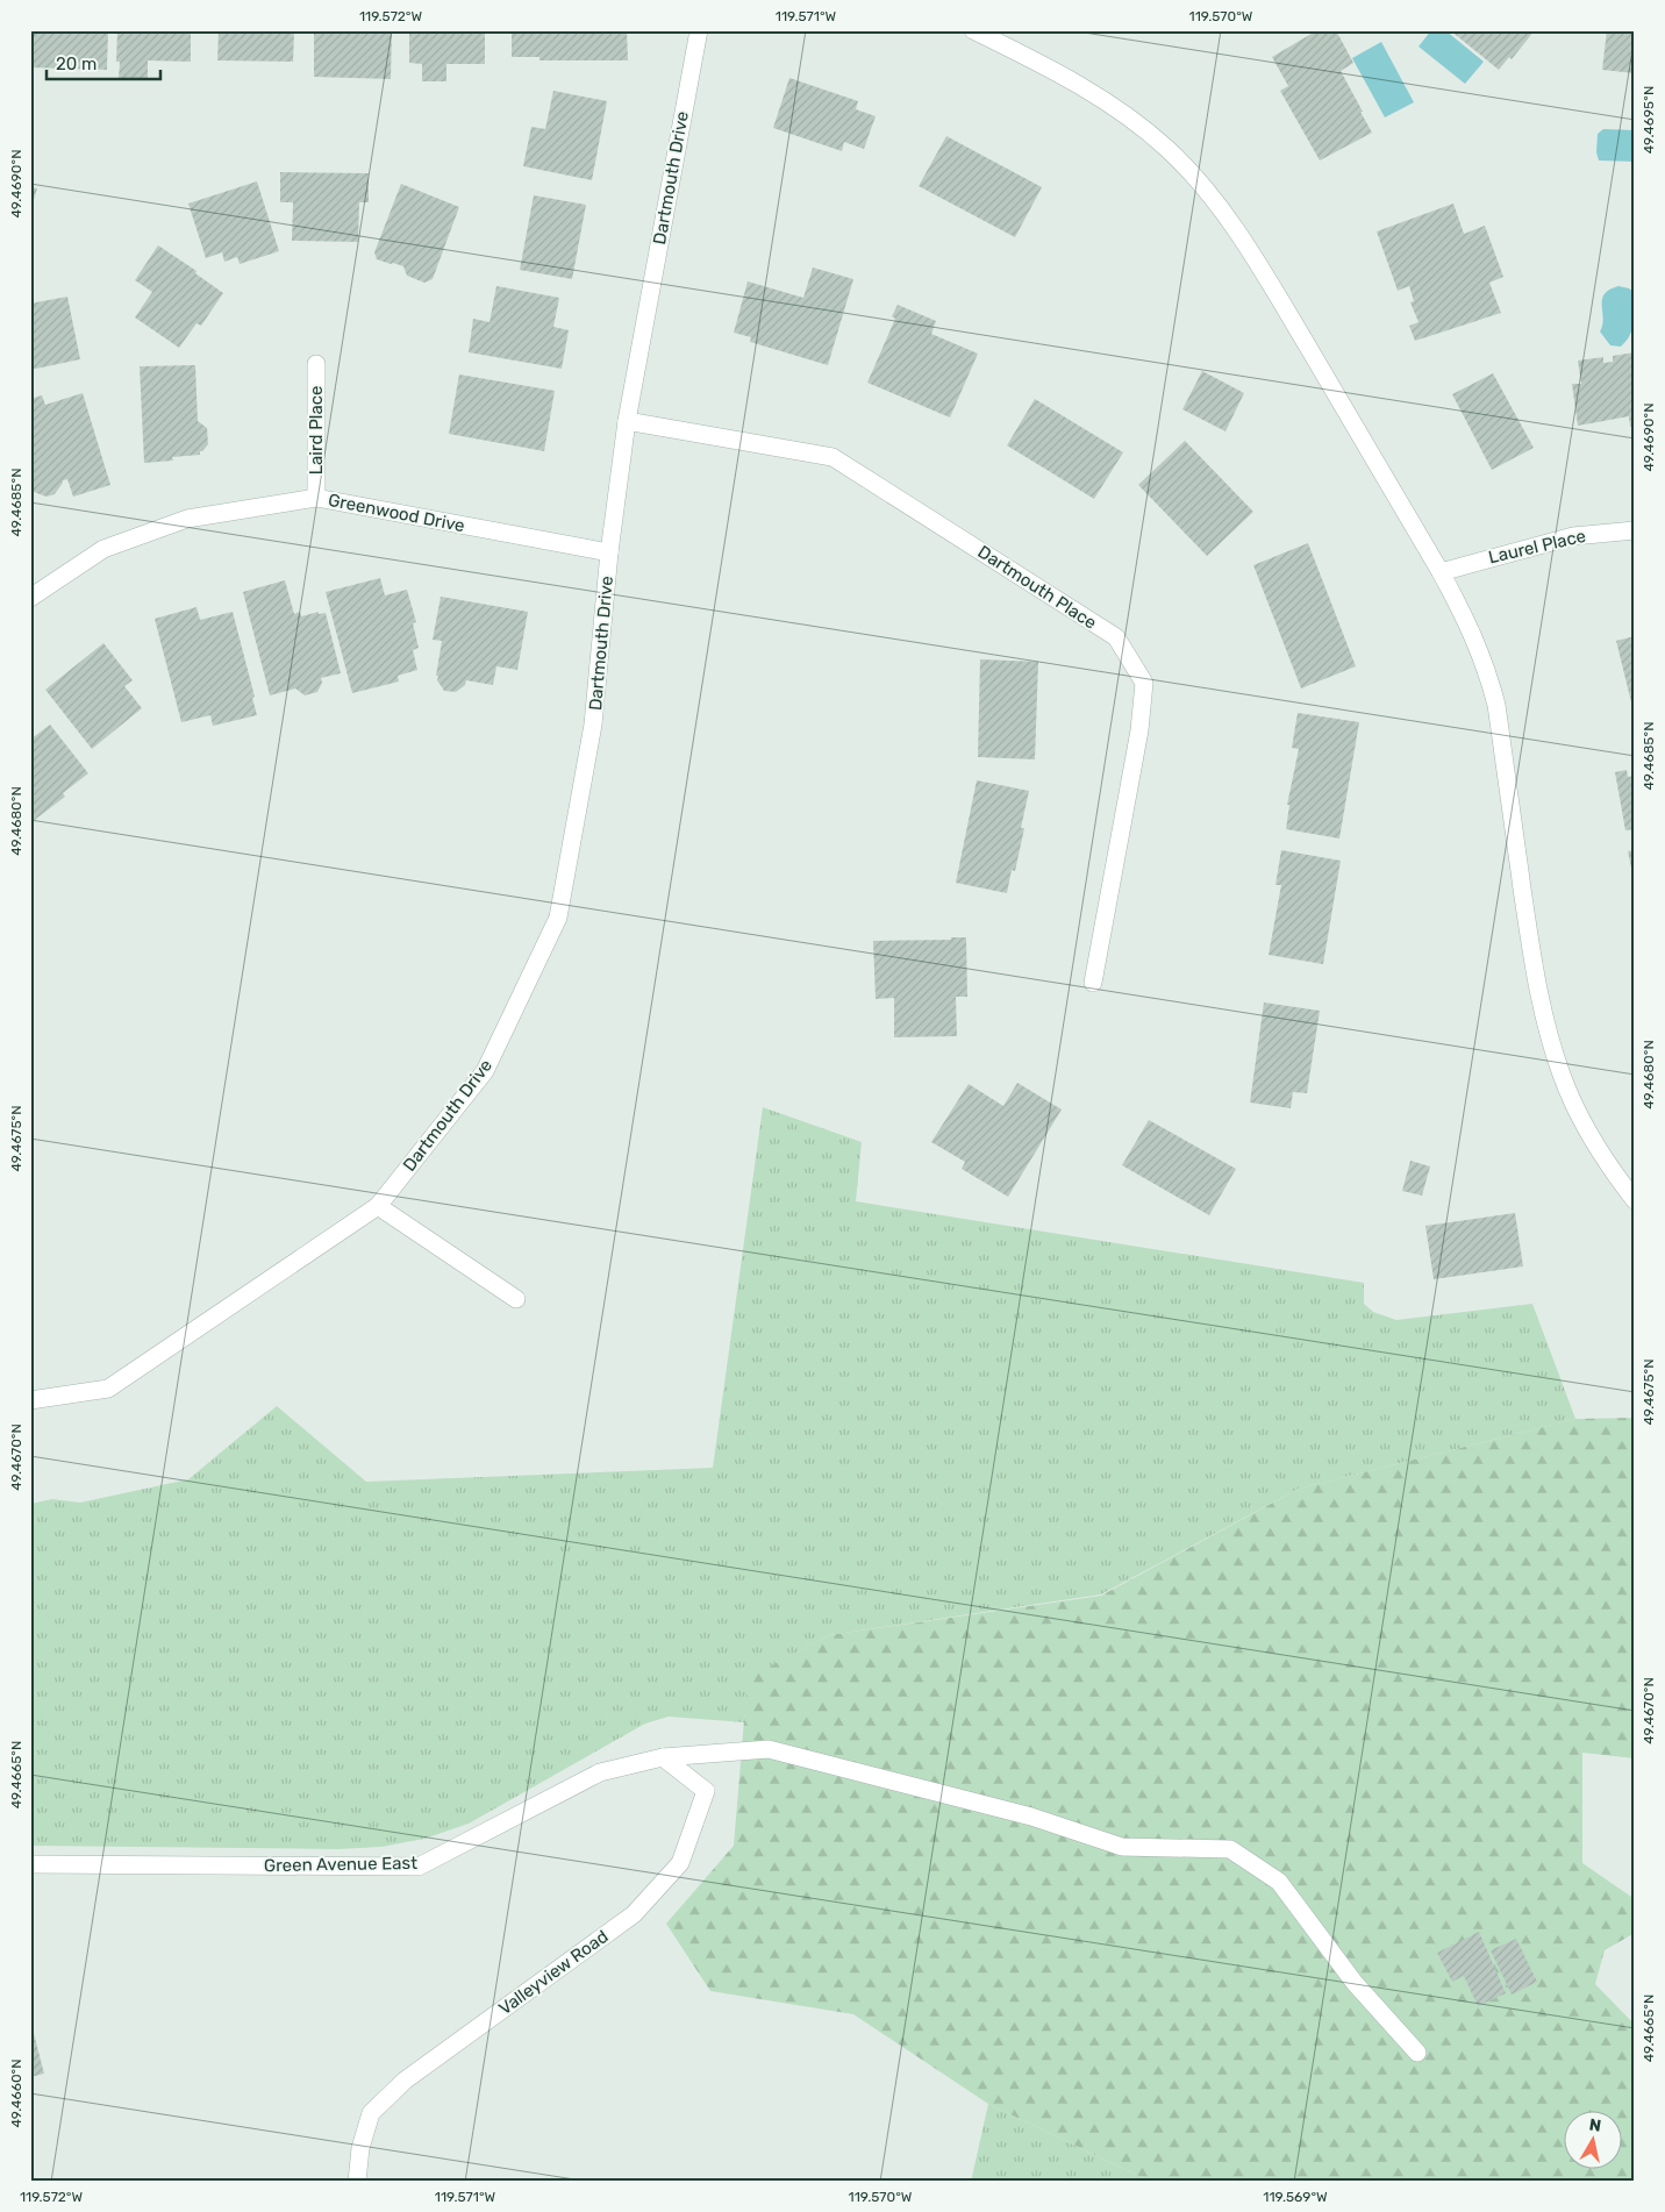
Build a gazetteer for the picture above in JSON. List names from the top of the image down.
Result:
{
  "streets": {
    "street": [
      "Dartmouth Drive",
      "Laird Place",
      "Greenwood Drive",
      "Laurel Place",
      "Dartmouth Place",
      "Green Avenue East",
      "Valleyview Road"
    ]
  },
  "crossings": [
    ["Dartmouth Drive", "Greenwood Drive"],
    ["Dartmouth Drive", "Dartmouth Place"],
    ["Laird Place", "Greenwood Drive"],
    ["Green Avenue East", "Valleyview Road"]
  ],
  "scale_bar": "20 m",
  "north": "top",
  "coordinates": [
    "119.572°W",
    "119.571°W",
    "119.570°W",
    "49.4695°N",
    "49.4690°N",
    "49.4685°N",
    "49.4680°N",
    "49.4675°N",
    "49.4670°N",
    "49.4665°N",
    "49.4660°N",
    "119.569°W"
  ]
}
